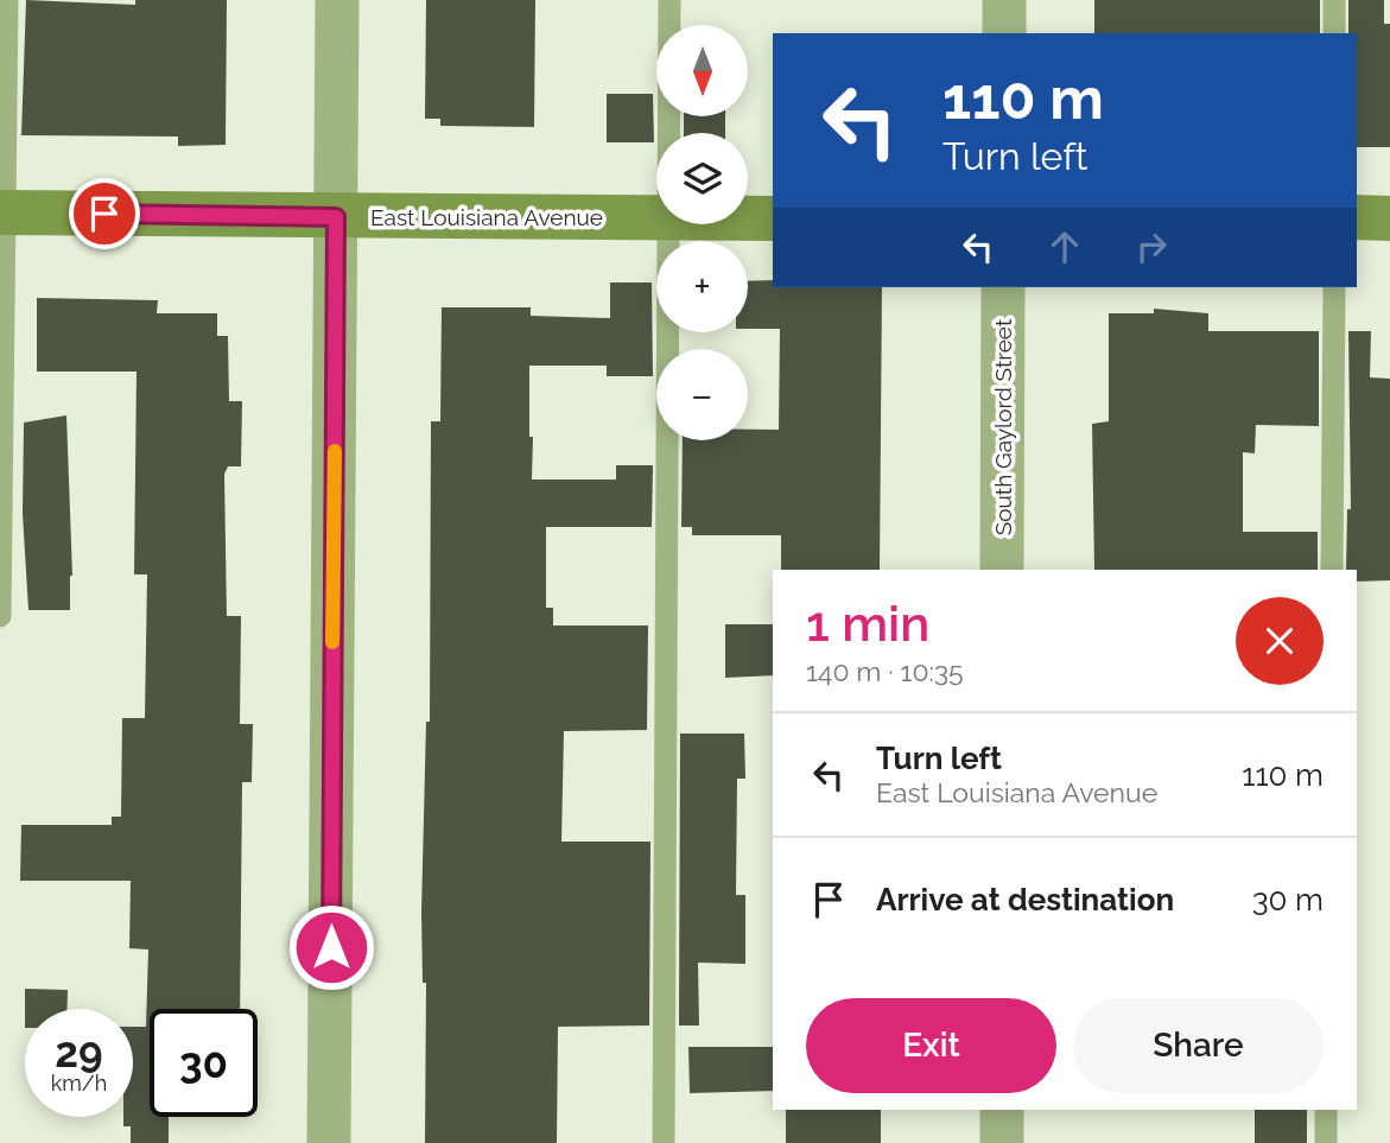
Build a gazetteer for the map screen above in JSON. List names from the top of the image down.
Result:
{
  "streets": {
    "street": ["East Louisiana Avenue", "South Gaylord Street"]
  },
  "north": "bottom",
  "page": {
    "map_buttons": ["+", "−"],
    "turn": ["110 m", "Turn left"],
    "heading": ["1 min", "140 m · 10:35"],
    "list": [
      {
        "name": "Turn left",
        "note": "East Louisiana Avenue",
        "value": "110 m"
      },
      {
        "name": "Arrive at destination",
        "value": "30 m"
      }
    ],
    "buttons": ["Exit", "Share"],
    "speed": "29 km/h",
    "limit": "30"
  }
}
